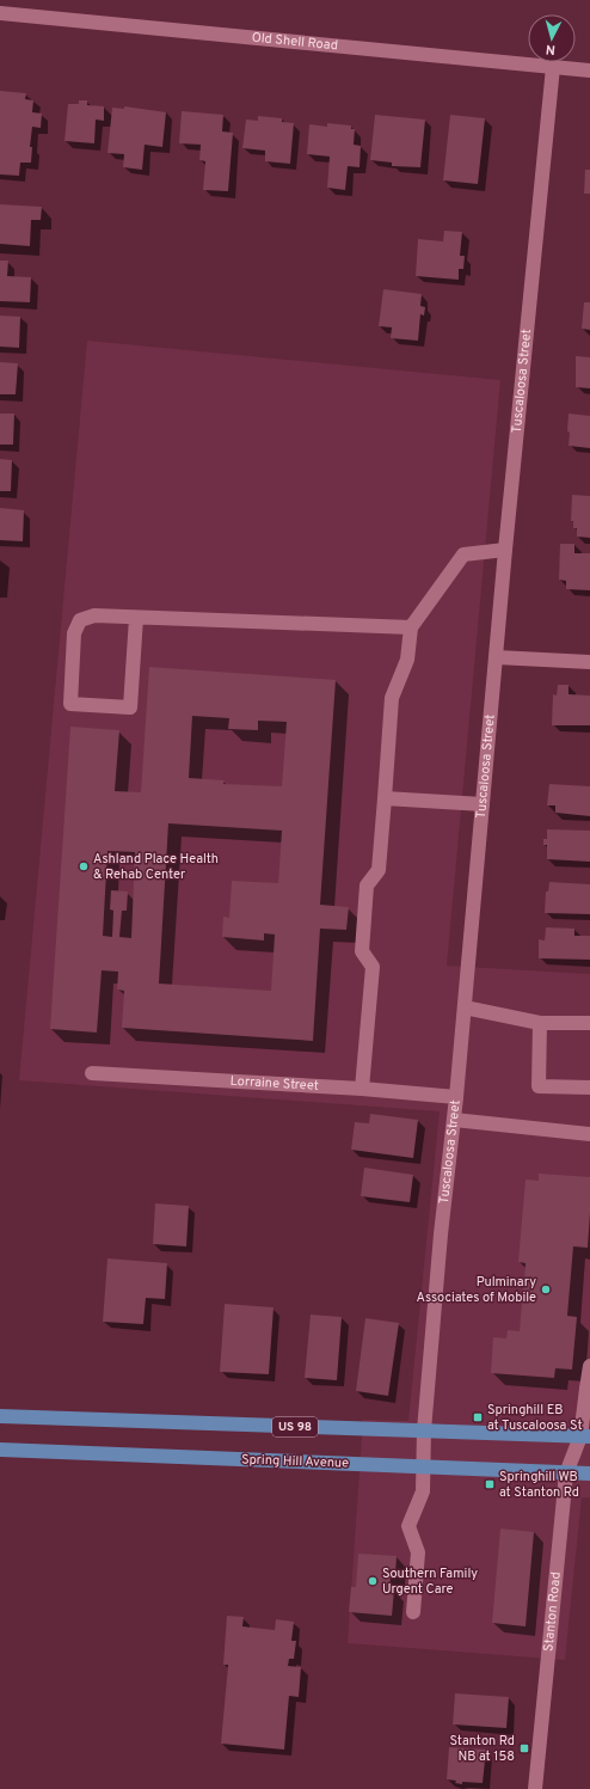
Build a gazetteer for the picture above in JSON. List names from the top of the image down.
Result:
{
  "streets": {
    "main road": ["US 98", "Spring Hill Avenue"],
    "street": [
      "Old Shell Road",
      "Tuscaloosa Street",
      "Lorraine Street",
      "Stanton Road"
    ]
  },
  "crossings": [
    ["Old Shell Road", "Tuscaloosa Street"],
    ["Tuscaloosa Street", "Lorraine Street"],
    ["Tuscaloosa Street", "US 98"],
    ["Tuscaloosa Street", "Spring Hill Avenue"],
    ["US 98", "Stanton Road"],
    ["Spring Hill Avenue", "Stanton Road"]
  ],
  "places": {
    "other": ["Ashland Place Health & Rehab Center", "Pulminary Associates of Mobile", "Southern Family Urgent Care"],
    "transit": ["Springhill EB at Tuscaloosa St", "Springhill WB at Stanton Rd", "Stanton Rd NB at 158"]
  },
  "north": "bottom"
}
